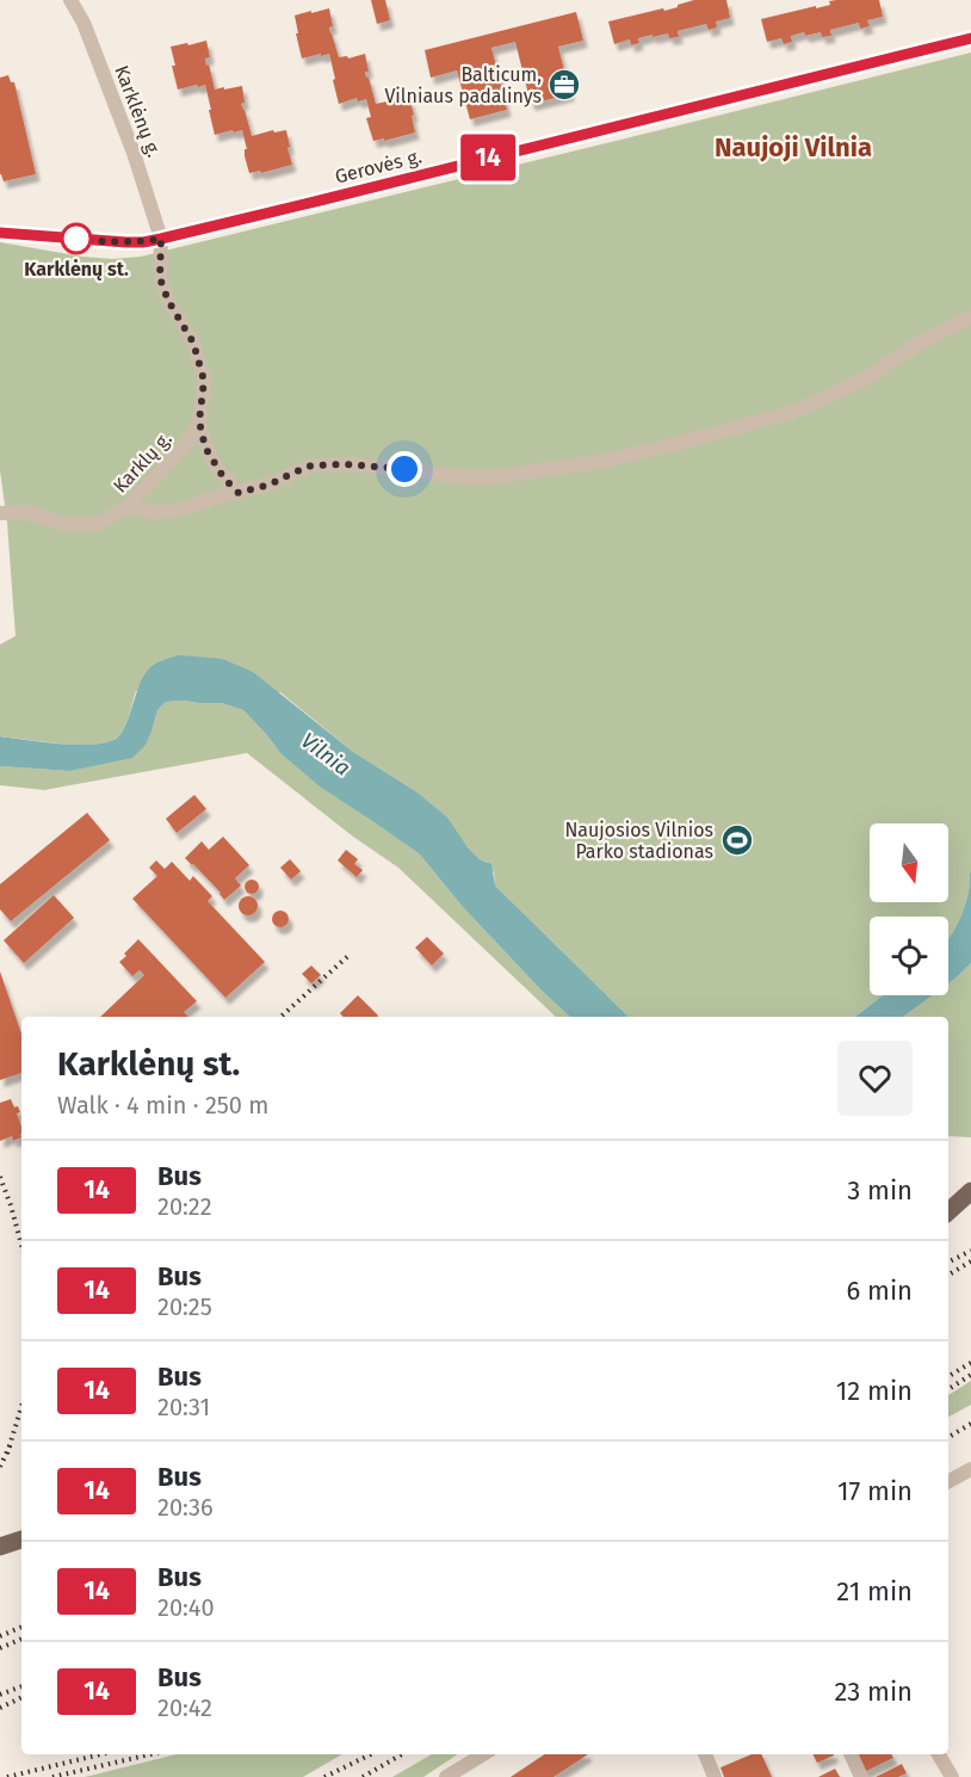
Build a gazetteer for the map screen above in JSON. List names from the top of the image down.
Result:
{
  "streets": {
    "street": ["Karklėnų g.", "Gerovės g.", "Karklų g."]
  },
  "crossings": [
    ["Karklėnų g.", "Gerovės g."],
    ["Karklėnų g.", "Karklų g."],
    ["Gerovės g.", "Karklų g."]
  ],
  "districts": ["Naujoji Vilnia"],
  "water": ["Vilnia"],
  "places": {
    "office": ["Balticum, Vilniaus padalinys"],
    "other": ["Karklėnų st."],
    "sports": ["Naujosios Vilnios Parko stadionas"]
  },
  "lines": ["bus line 14"],
  "north": "bottom",
  "page": {
    "on_map": "14",
    "heading": ["Karklėnų st.", "Walk · 4 min · 250 m"],
    "list": [
      {
        "mark": "14",
        "name": "Bus",
        "note": "20:22",
        "value": "3 min"
      },
      {
        "mark": "14",
        "name": "Bus",
        "note": "20:25",
        "value": "6 min"
      },
      {
        "mark": "14",
        "name": "Bus",
        "note": "20:31",
        "value": "12 min"
      },
      {
        "mark": "14",
        "name": "Bus",
        "note": "20:36",
        "value": "17 min"
      },
      {
        "mark": "14",
        "name": "Bus",
        "note": "20:40",
        "value": "21 min"
      },
      {
        "mark": "14",
        "name": "Bus",
        "note": "20:42",
        "value": "23 min"
      }
    ]
  }
}
